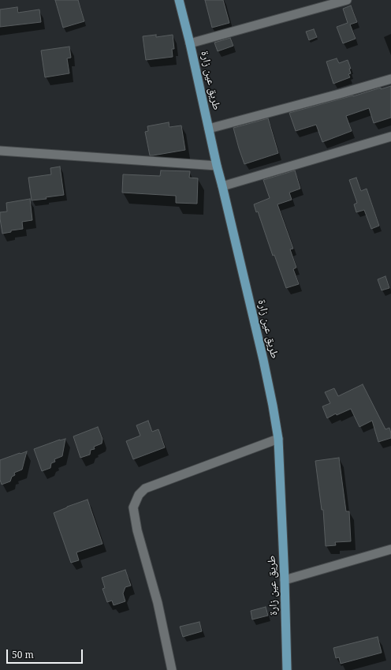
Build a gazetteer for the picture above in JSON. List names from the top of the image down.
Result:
{
  "streets": {
    "main road": ["طريق عين زارة"]
  },
  "scale_bar": "50 m"
}
